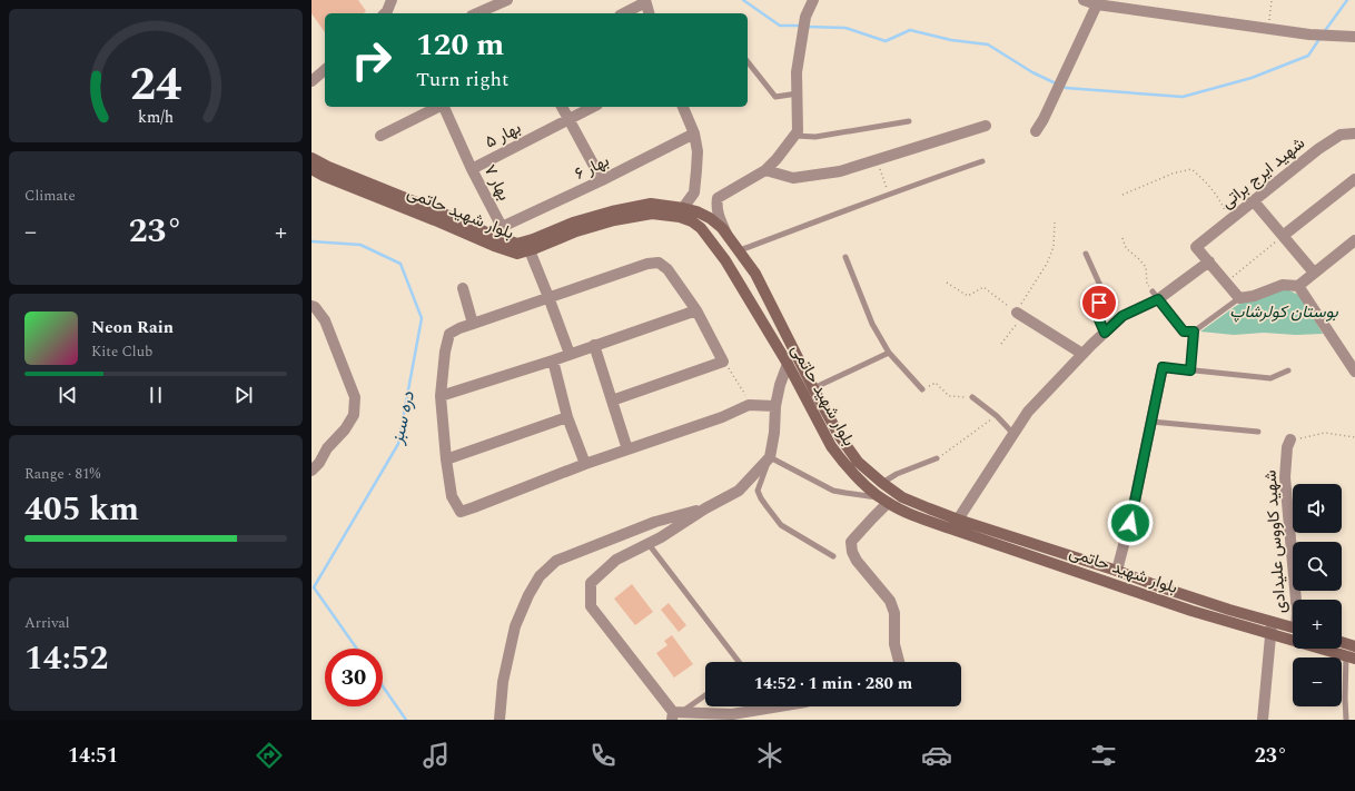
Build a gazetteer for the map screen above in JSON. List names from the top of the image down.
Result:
{
  "streets": {
    "main road": ["بلوار شهید حاتمی"],
    "street": [
      "بهار ۵",
      "بهار ۶",
      "شهید ایرج براتی",
      "بهار ۷",
      "شهید کاووس علیدادی"
    ]
  },
  "crossings": [
    ["بهار ۵", "بهار ۷"],
    ["بهار ۶", "بهار ۷"],
    ["بهار ۶", "بلوار شهید حاتمی"],
    ["بهار ۷", "بلوار شهید حاتمی"]
  ],
  "water": ["دره سبز"],
  "parks": ["بوستان کولرشاپ"],
  "page": {
    "turn": ["120 m", "Turn right"],
    "tile": [
      "Climate",
      ["Range · 81%", "405 km"],
      ["Arrival", "14:52"]
    ],
    "heat": ["−", "23°", "+"],
    "song": ["Neon Rain", "Kite Club"],
    "map_buttons": ["+", "−"],
    "limit": "30",
    "trip": "14:52 · 1 min · 280 m",
    "tabs": ["14:51", "23°"],
    "gauge": ["24", "km/h"]
  }
}
